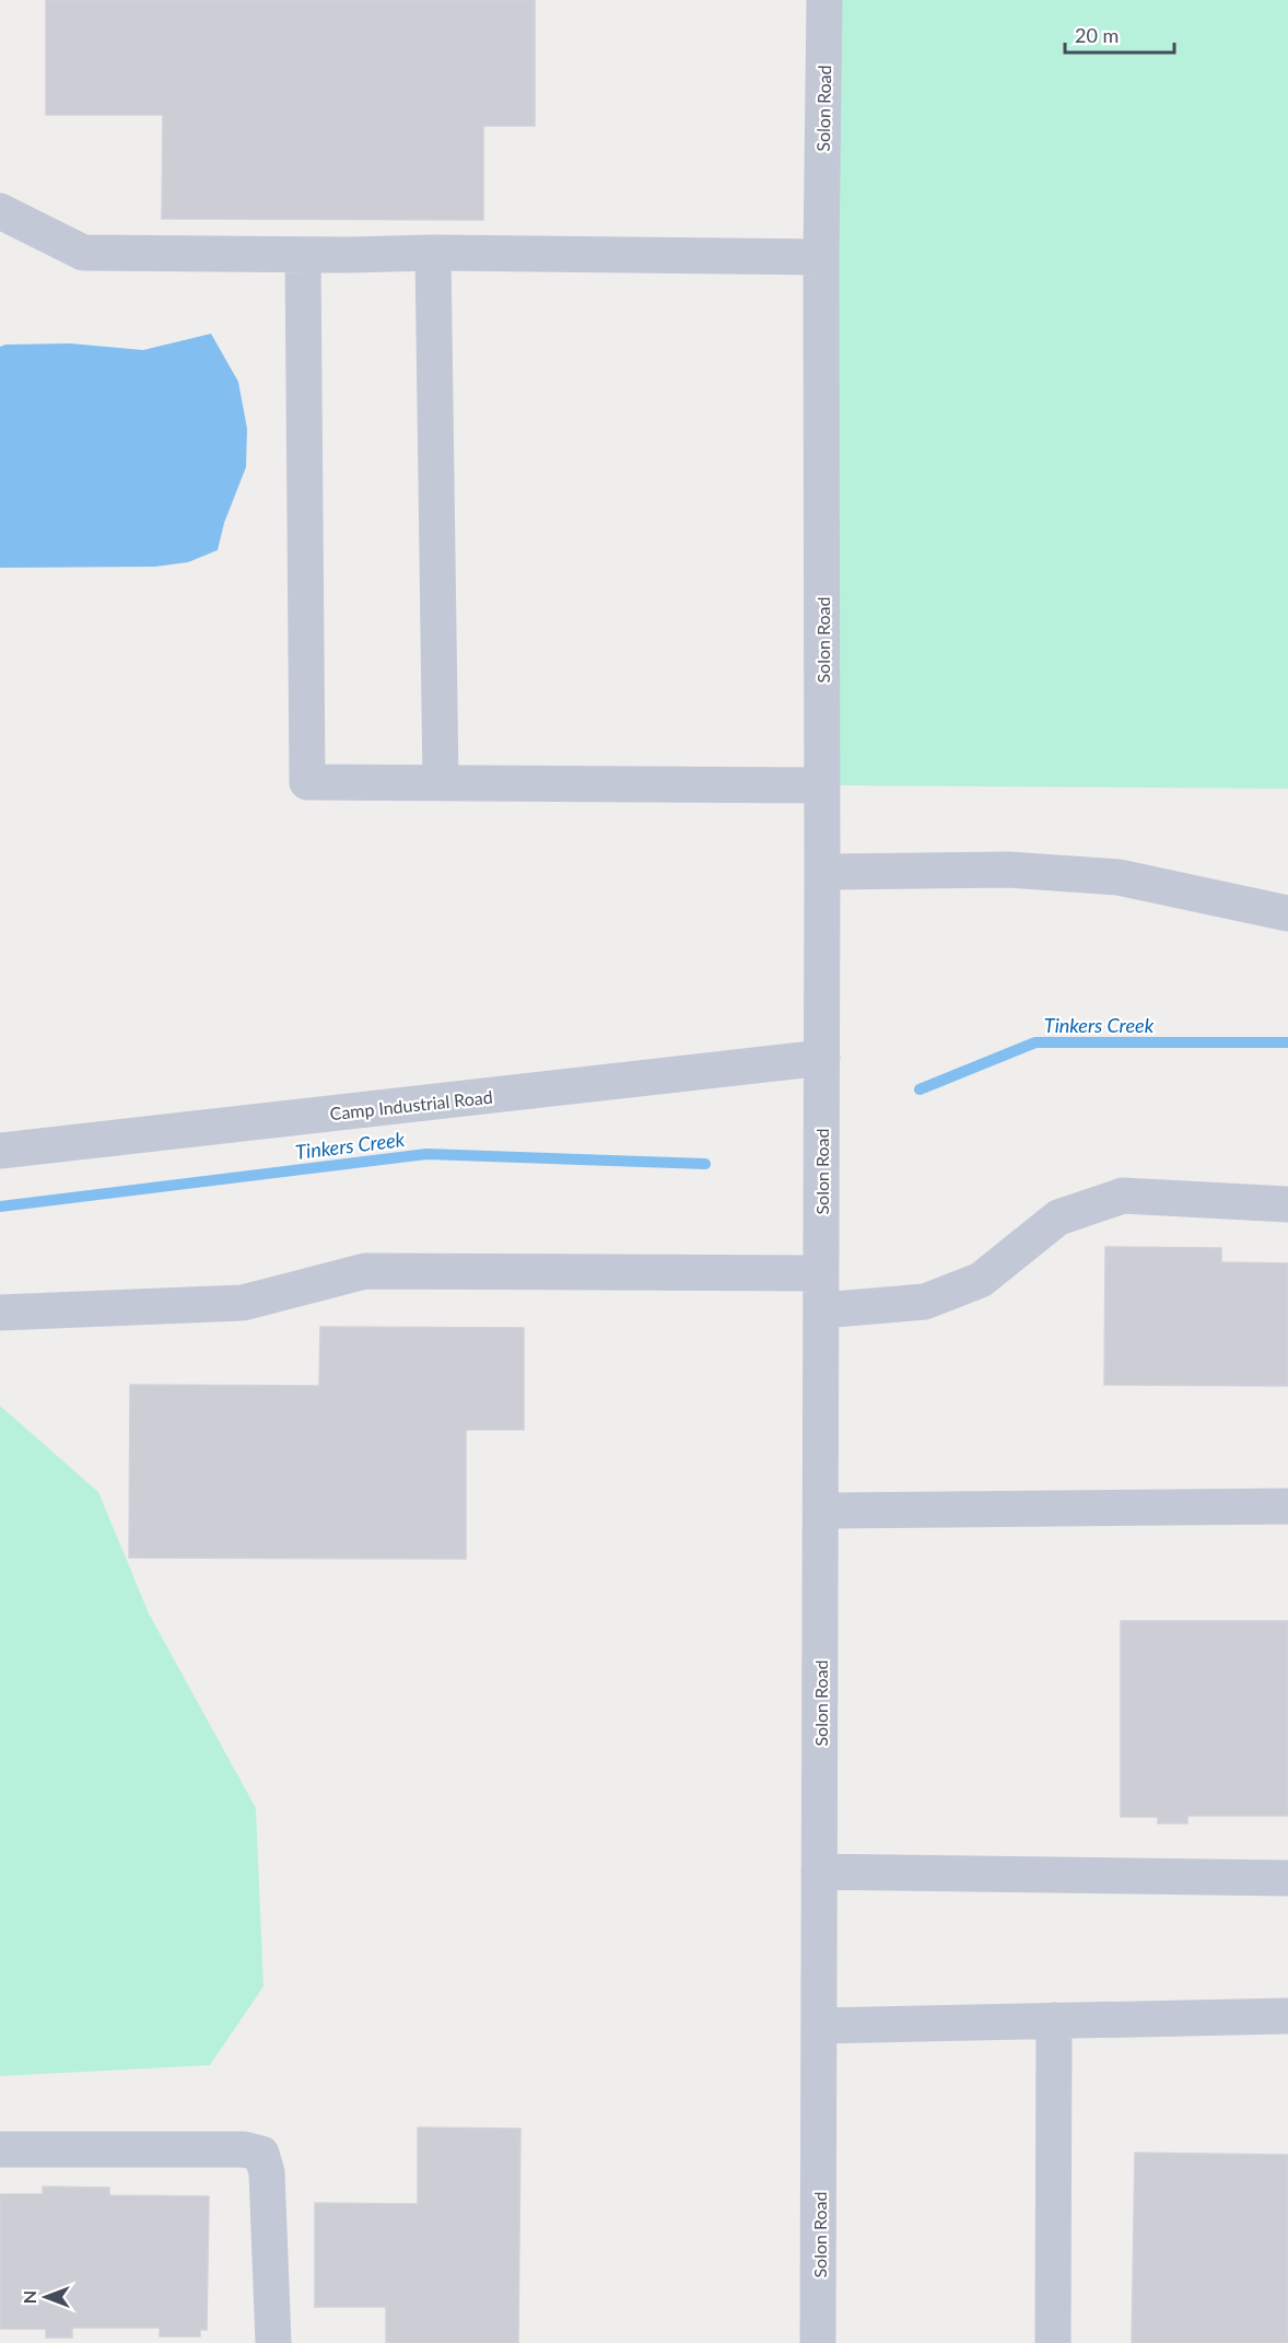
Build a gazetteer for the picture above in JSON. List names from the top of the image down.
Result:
{
  "streets": {
    "street": ["Solon Road", "Camp Industrial Road"]
  },
  "crossings": [
    ["Solon Road", "Camp Industrial Road"]
  ],
  "water": ["Tinkers Creek"],
  "scale_bar": "20 m",
  "north": "left"
}
